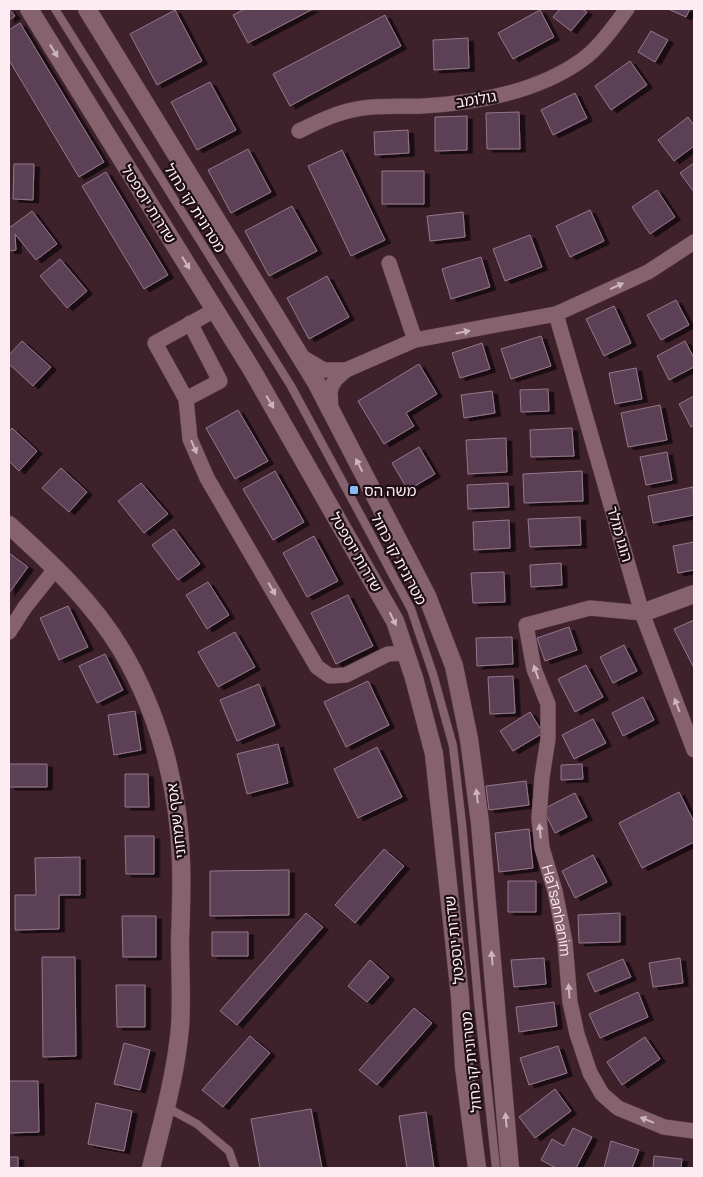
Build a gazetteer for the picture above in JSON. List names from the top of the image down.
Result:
{
  "streets": {
    "street": [
      "גולומב",
      "שדרות יוספטל",
      "הוגו מולר",
      "אסף שמחוני",
      "HaTsanhanim"
    ],
    "lane": ["מטרונית קו כחול"]
  },
  "crossings": [
    ["הוגו מולר", "HaTsanhanim"]
  ],
  "places": {
    "transit": ["משה הס"]
  }
}
